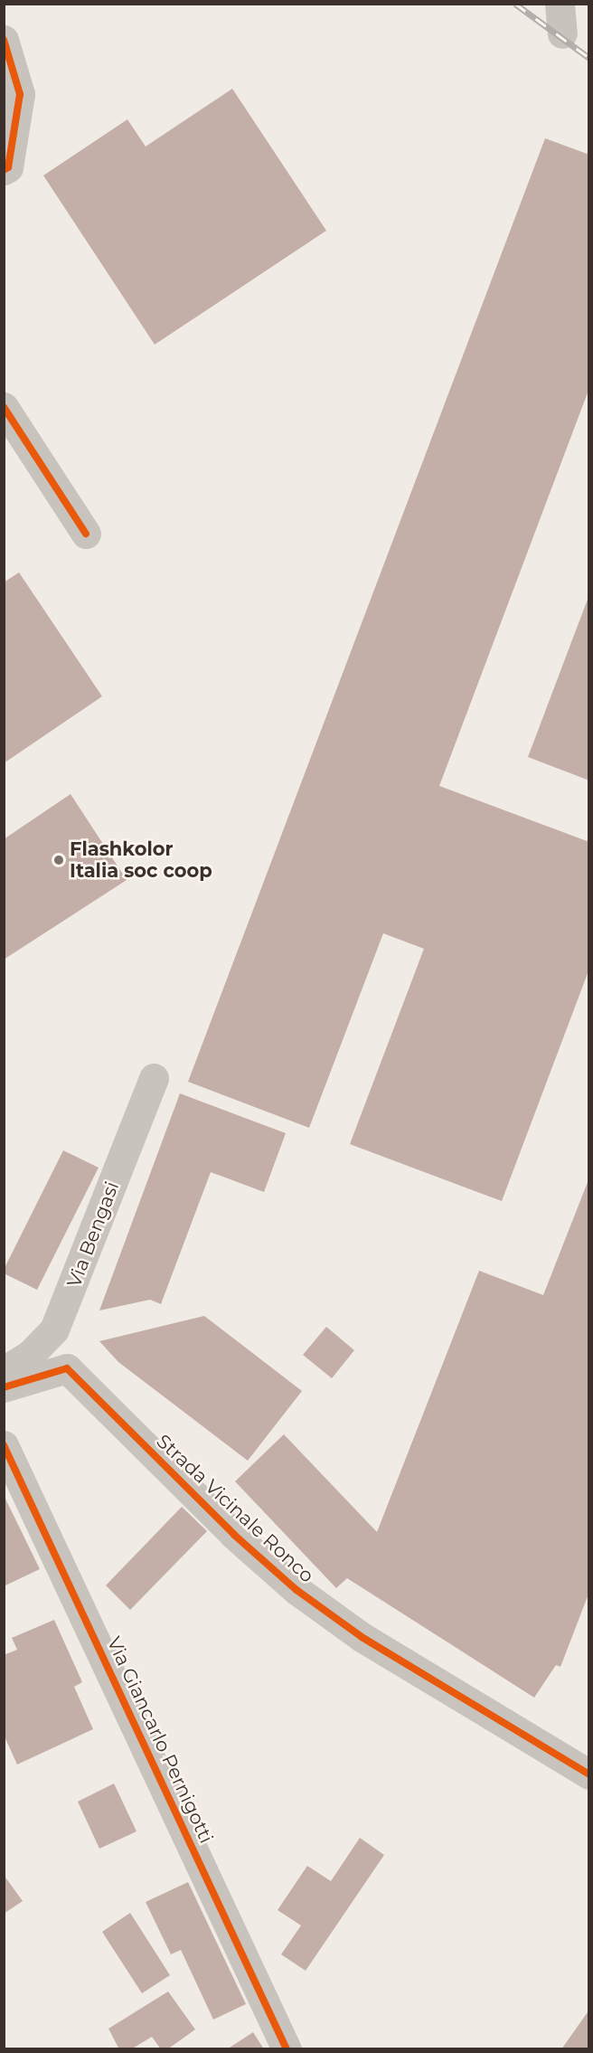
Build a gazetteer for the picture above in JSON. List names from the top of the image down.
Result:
{
  "streets": {
    "street": ["Via Bengasi", "Strada Vicinale Ronco", "Via Giancarlo Pernigotti"]
  },
  "places": ["Flashkolor Italia soc coop"]
}
